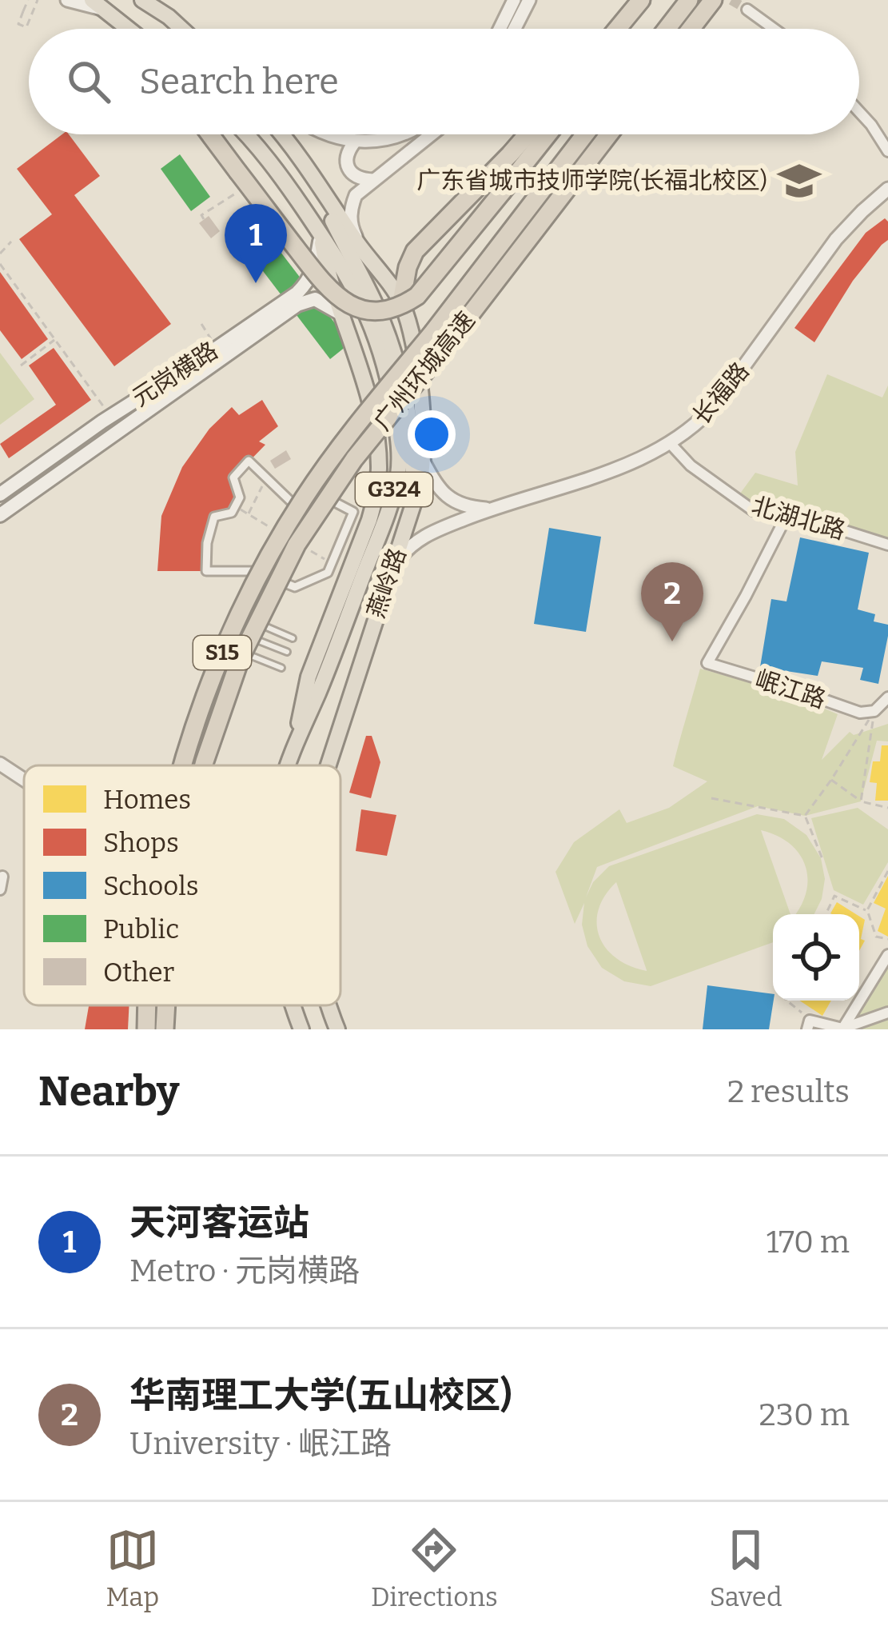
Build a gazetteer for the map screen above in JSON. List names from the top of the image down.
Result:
{
  "streets": {
    "highway": [
      "广州环城高速",
      "G324",
      "燕岭路",
      "S15"
    ],
    "main road": ["元岗横路"],
    "street": ["长福路", "北湖北路", "岷江路"]
  },
  "crossings": [
    ["元岗横路", "G324"],
    ["元岗横路", "燕岭路"],
    ["长福路", "北湖北路"],
    ["长福路", "燕岭路"],
    ["G324", "燕岭路"],
    ["北湖北路", "岷江路"]
  ],
  "places": {
    "school or university": ["广东省城市技师学院(长福北校区)"]
  },
  "legend": [
    "Homes",
    "Shops",
    "Schools",
    "Public",
    "Other"
  ],
  "page": {
    "search": "Search here",
    "pins": ["1", "2"],
    "heading": ["Nearby", "2 results"],
    "list": [
      {
        "mark": "1",
        "name": "天河客运站",
        "note": "Metro · 元岗横路",
        "value": "170 m"
      },
      {
        "mark": "2",
        "name": "华南理工大学(五山校区)",
        "note": "University · 岷江路",
        "value": "230 m"
      }
    ],
    "nav": ["Map", "Directions", "Saved"]
  }
}
